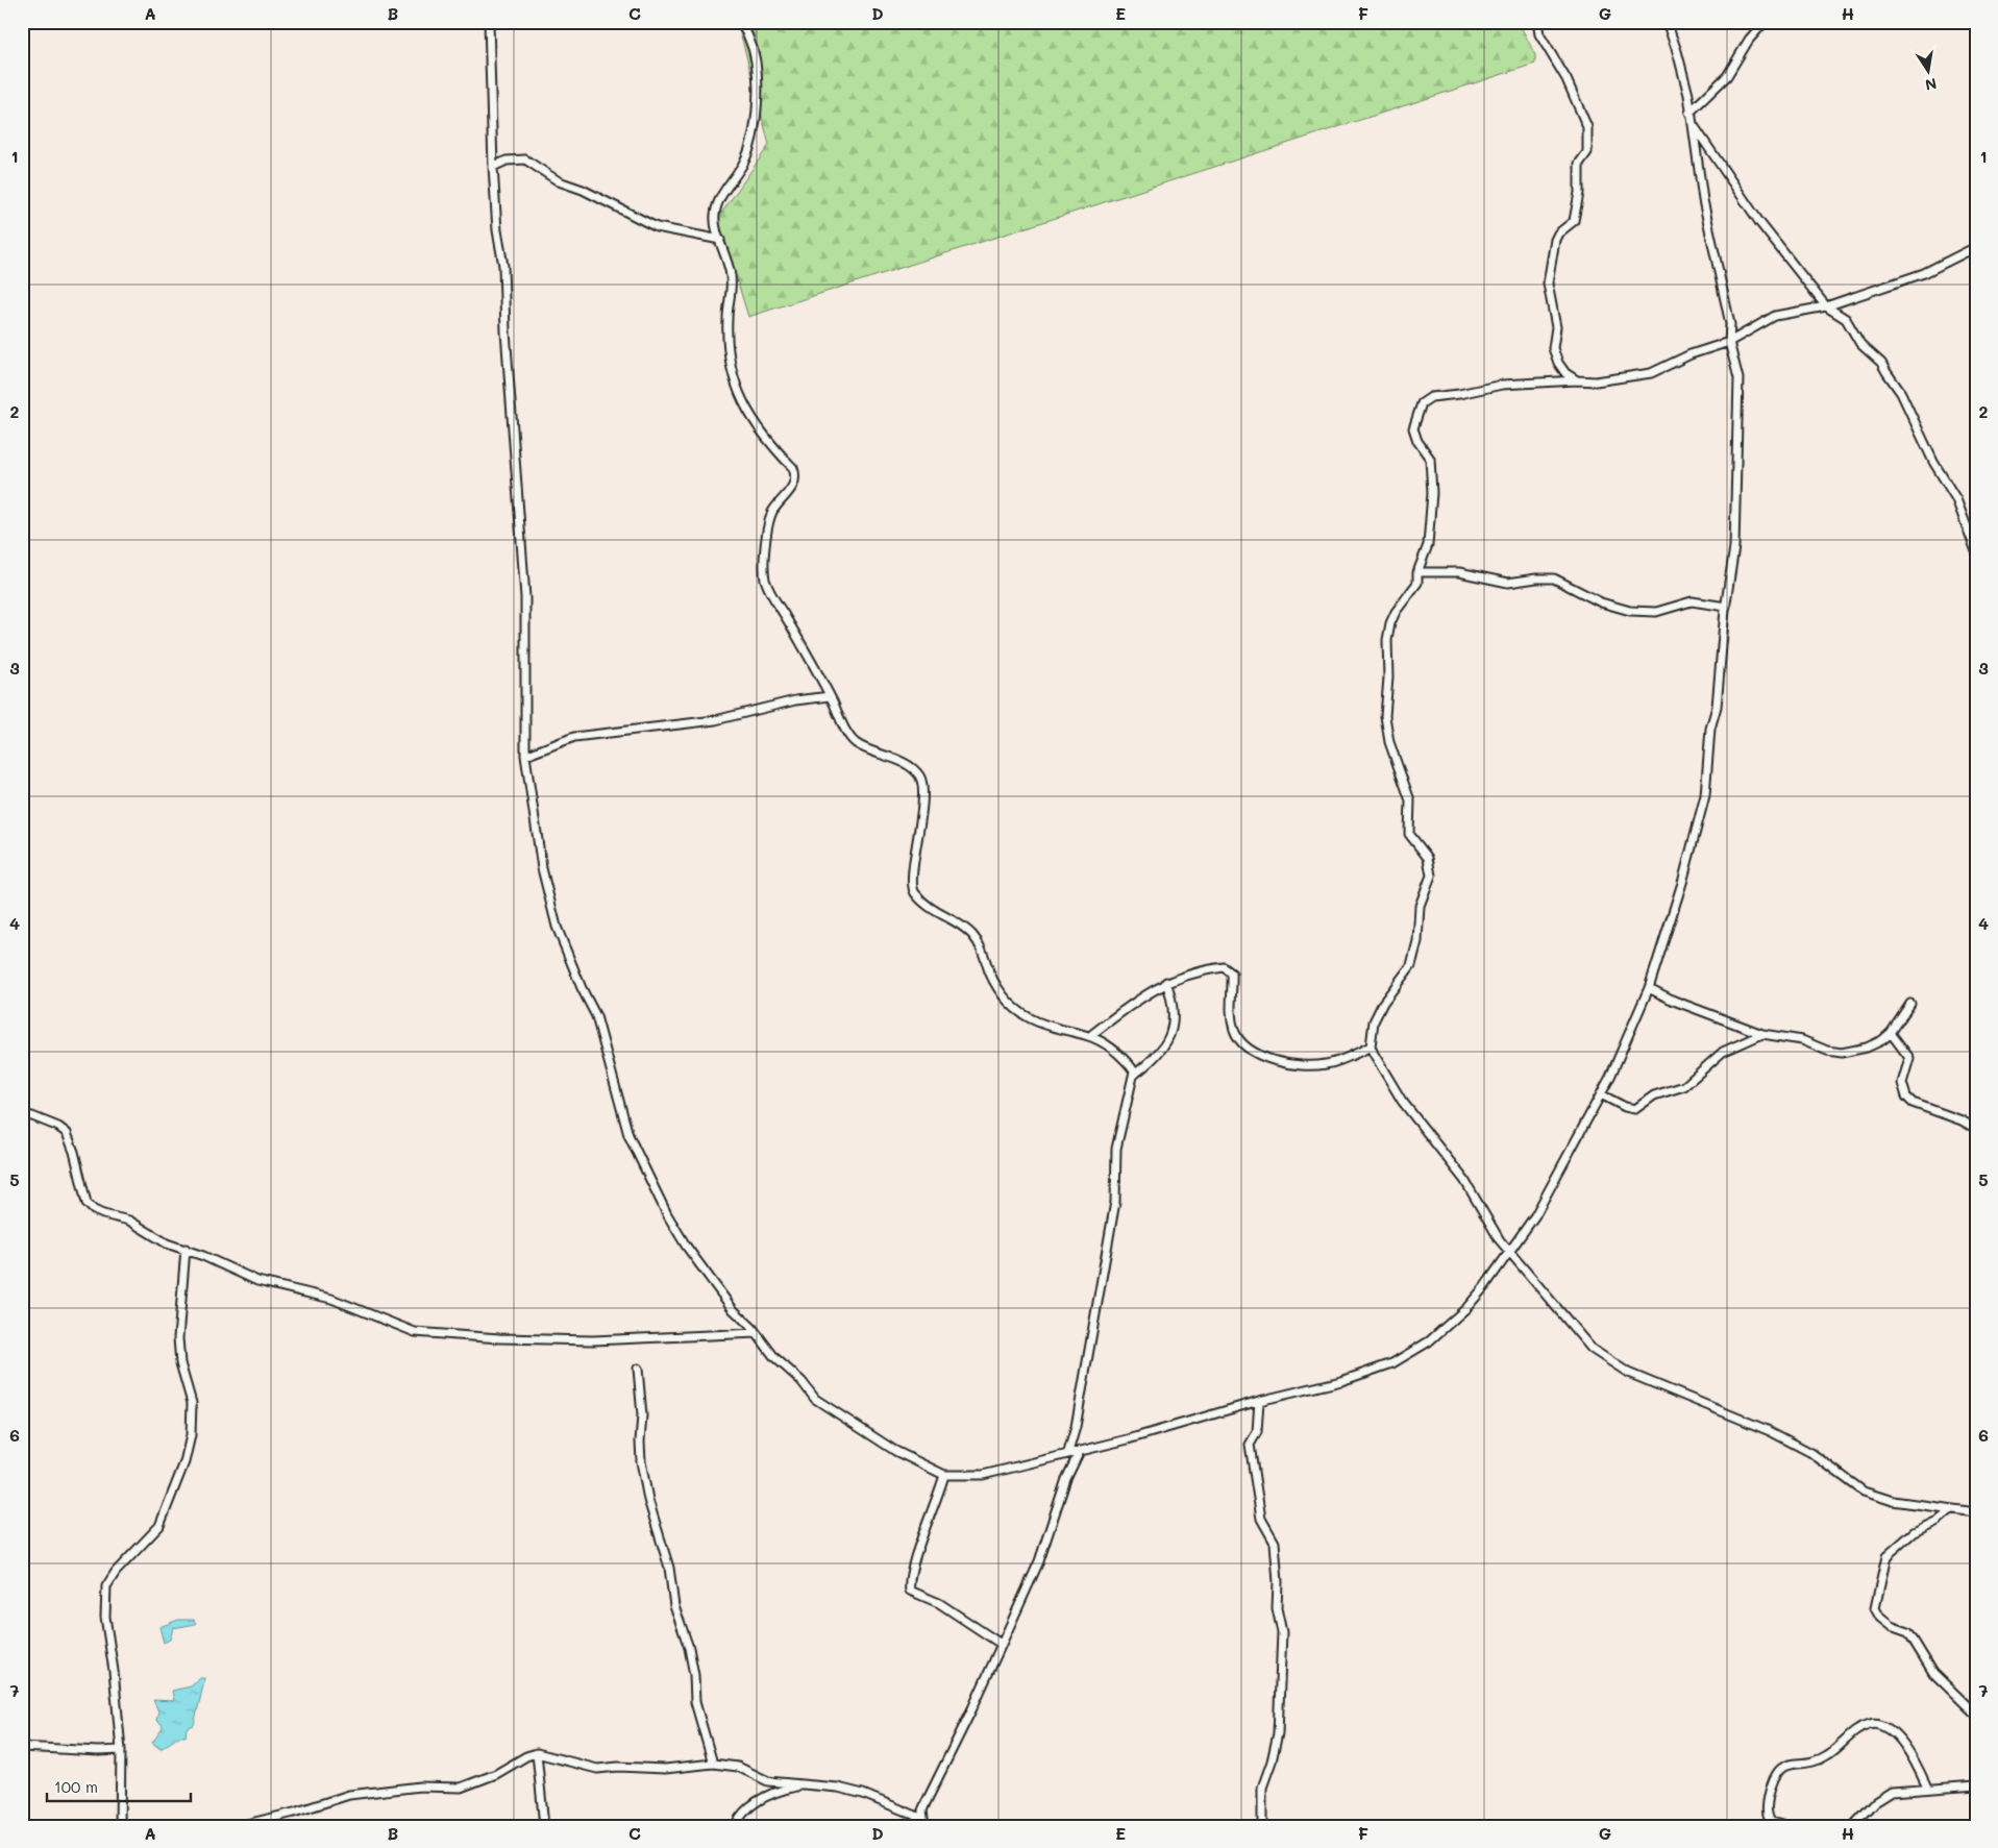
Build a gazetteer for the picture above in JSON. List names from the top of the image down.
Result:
{
  "scale_bar": "100 m",
  "north": "bottom",
  "grid": {
    "columns": [
      "A",
      "B",
      "C",
      "D",
      "E",
      "F",
      "G",
      "H"
    ],
    "rows": [
      "1",
      "2",
      "3",
      "4",
      "5",
      "6",
      "7"
    ]
  }
}
